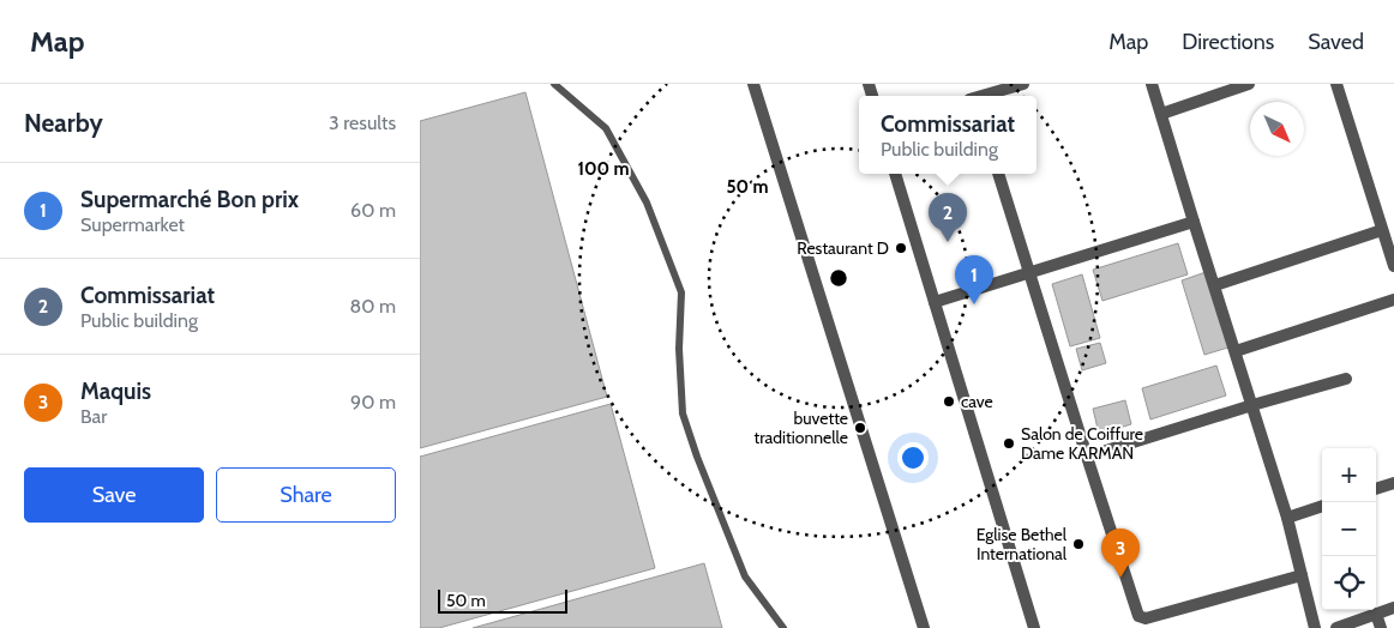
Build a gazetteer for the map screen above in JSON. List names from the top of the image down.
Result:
{
  "places": [
    "Restaurant D",
    "cave",
    "buvette traditionnelle",
    "Salon de Coiffure Dame KARMAN",
    "Eglise Bethel International"
  ],
  "scale_bar": "50 m",
  "north": "bottom right",
  "page": {
    "header": "Map",
    "nav": ["Map", "Directions", "Saved"],
    "heading": ["Nearby", "3 results"],
    "popup": ["Commissariat", "Public building"],
    "list": [
      {
        "mark": "1",
        "name": "Supermarché Bon prix",
        "note": "Supermarket",
        "value": "60 m"
      },
      {
        "mark": "2",
        "name": "Commissariat",
        "note": "Public building",
        "value": "80 m"
      },
      {
        "mark": "3",
        "name": "Maquis",
        "note": "Bar",
        "value": "90 m"
      }
    ],
    "pins": ["2", "1", "3"],
    "map_buttons": ["+", "−"],
    "buttons": ["Save", "Share"],
    "scale": "50 m"
  },
  "rings": ["100 m", "50 m"]
}
